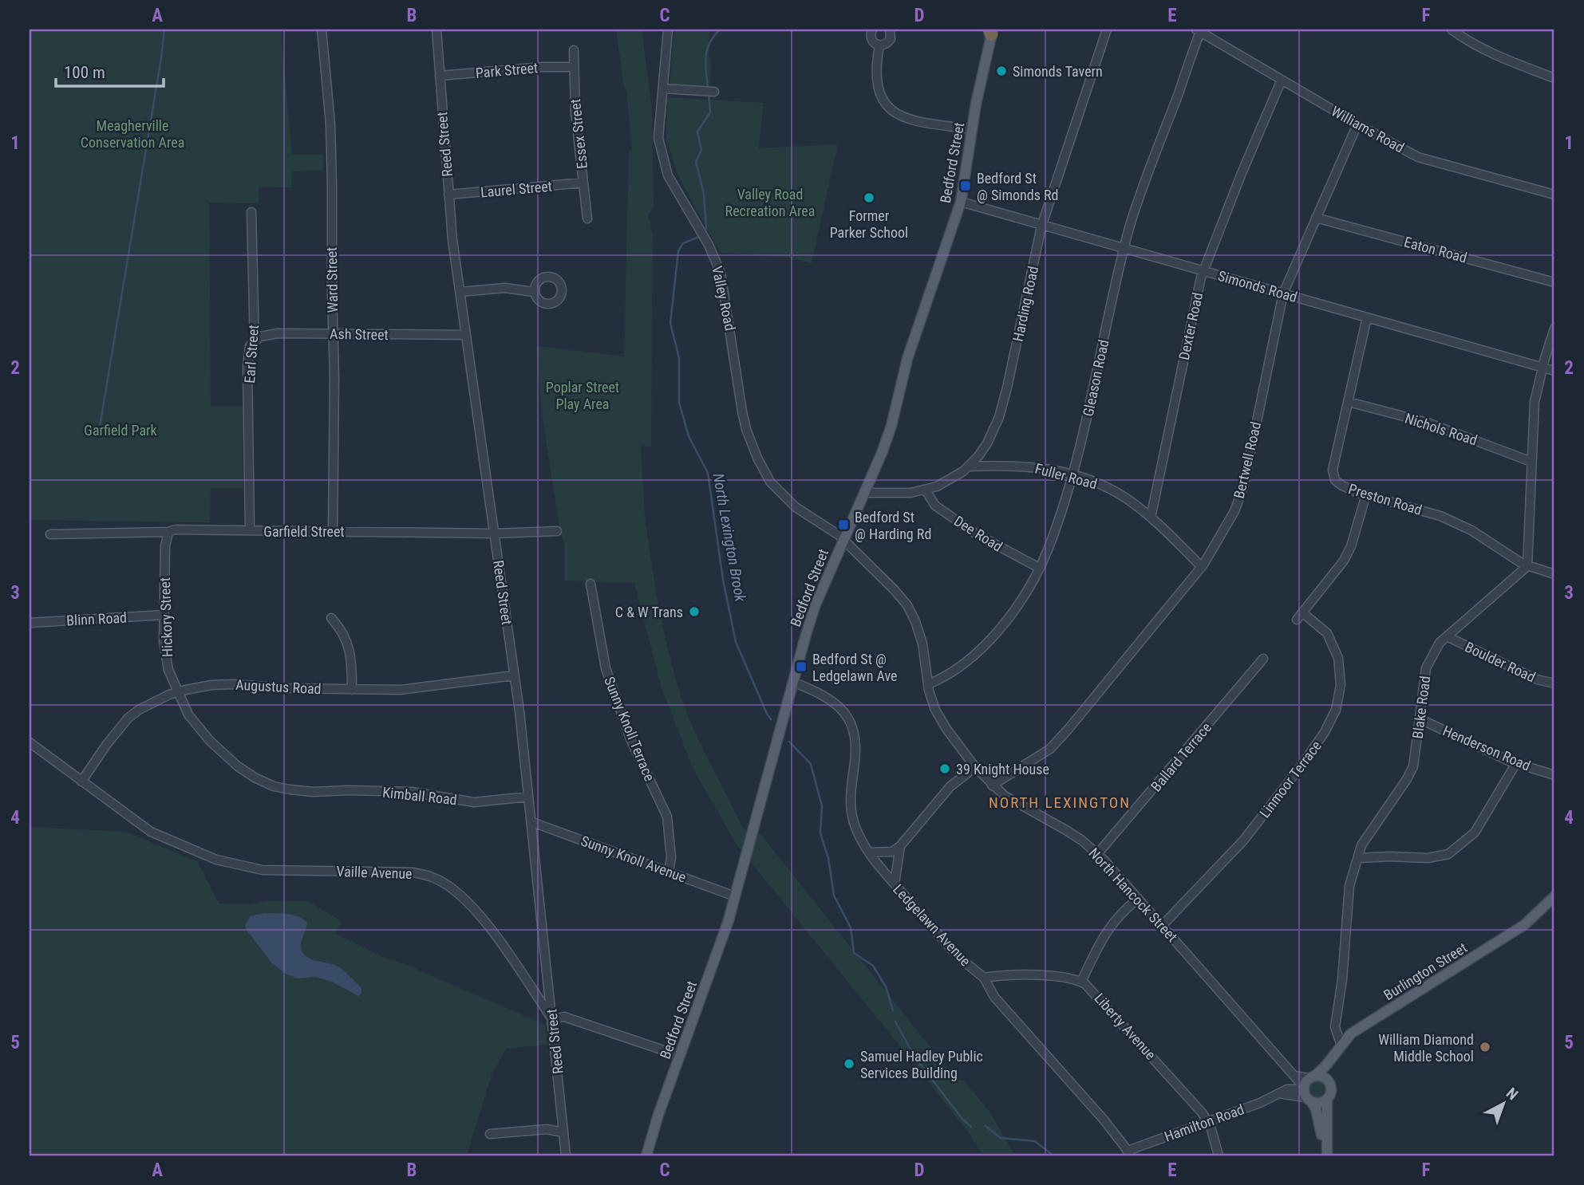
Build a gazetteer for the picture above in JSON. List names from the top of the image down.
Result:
{
  "streets": {
    "main road": ["Bedford Street", "Burlington Street"],
    "street": [
      "Park Street",
      "Williams Road",
      "Essex Street",
      "Reed Street",
      "Laurel Street",
      "Eaton Road",
      "Ward Street",
      "Simonds Road",
      "Valley Road",
      "Harding Road",
      "Dexter Road",
      "Ash Street",
      "Earl Street",
      "Gleason Road",
      "Nichols Road",
      "Bertwell Road",
      "Fuller Road",
      "Preston Road",
      "Garfield Street",
      "Dee Road",
      "Hickory Street",
      "Blinn Road",
      "Boulder Road",
      "Augustus Road",
      "Blake Road",
      "Sunny Knoll Terrace",
      "Henderson Road",
      "Ballard Terrace",
      "Linmoor Terrace",
      "Kimball Road",
      "Sunny Knoll Avenue",
      "Vaille Avenue",
      "North Hancock Street",
      "Ledgelawn Avenue",
      "Liberty Avenue",
      "Hamilton Road"
    ]
  },
  "crossings": [
    ["Park Street", "Essex Street"],
    ["Park Street", "Reed Street"],
    ["Williams Road", "Dexter Road"],
    ["Williams Road", "Gleason Road"],
    ["Williams Road", "Bertwell Road"],
    ["Essex Street", "Laurel Street"],
    ["Reed Street", "Laurel Street"],
    ["Reed Street", "Ash Street"],
    ["Reed Street", "Garfield Street"],
    ["Reed Street", "Augustus Road"],
    ["Reed Street", "Kimball Road"],
    ["Reed Street", "Sunny Knoll Avenue"],
    ["Reed Street", "Vaille Avenue"],
    ["Bedford Street", "Simonds Road"],
    ["Bedford Street", "Valley Road"],
    ["Bedford Street", "Harding Road"],
    ["Bedford Street", "Sunny Knoll Avenue"],
    ["Bedford Street", "North Hancock Street"],
    ["Bedford Street", "Ledgelawn Avenue"],
    ["Eaton Road", "Bertwell Road"],
    ["Ward Street", "Ash Street"],
    ["Ward Street", "Garfield Street"],
    ["Simonds Road", "Harding Road"],
    ["Simonds Road", "Dexter Road"],
    ["Simonds Road", "Gleason Road"],
    ["Simonds Road", "Bertwell Road"],
    ["Simonds Road", "Preston Road"],
    ["Valley Road", "North Hancock Street"],
    ["Harding Road", "Fuller Road"],
    ["Harding Road", "Dee Road"],
    ["Dexter Road", "Fuller Road"],
    ["Ash Street", "Earl Street"],
    ["Earl Street", "Garfield Street"],
    ["Gleason Road", "Fuller Road"],
    ["Gleason Road", "Dee Road"],
    ["Gleason Road", "North Hancock Street"],
    ["Nichols Road", "Preston Road"],
    ["Bertwell Road", "Fuller Road"],
    ["Bertwell Road", "North Hancock Street"],
    ["Preston Road", "Blake Road"],
    ["Garfield Street", "Hickory Street"],
    ["Hickory Street", "Blinn Road"],
    ["Hickory Street", "Augustus Road"],
    ["Hickory Street", "Kimball Road"],
    ["Boulder Road", "Blake Road"],
    ["Augustus Road", "Vaille Avenue"],
    ["Blake Road", "Henderson Road"],
    ["Blake Road", "Burlington Street"],
    ["Sunny Knoll Terrace", "Sunny Knoll Avenue"],
    ["Ballard Terrace", "North Hancock Street"],
    ["Linmoor Terrace", "North Hancock Street"],
    ["North Hancock Street", "Burlington Street"],
    ["North Hancock Street", "Hamilton Road"],
    ["Ledgelawn Avenue", "Liberty Avenue"],
    ["Ledgelawn Avenue", "Hamilton Road"],
    ["Burlington Street", "Hamilton Road"],
    ["Liberty Avenue", "Hamilton Road"]
  ],
  "districts": ["NORTH LEXINGTON"],
  "water": ["North Lexington Brook"],
  "parks": [
    "Meagherville Conservation Area",
    "Valley Road Recreation Area",
    "Poplar Street Play Area",
    "Garfield Park"
  ],
  "places": {
    "other": [
      "Simonds Tavern",
      "Former Parker School",
      "C & W Trans",
      "39 Knight House",
      "William Diamond Middle School",
      "Samuel Hadley Public Services Building"
    ],
    "transit": ["Bedford St @ Simonds Rd", "Bedford St @ Harding Rd", "Bedford St @ Ledgelawn Ave"]
  },
  "scale_bar": "100 m",
  "north": "top right",
  "grid": {
    "columns": [
      "A",
      "B",
      "C",
      "D",
      "E",
      "F"
    ],
    "rows": [
      "1",
      "2",
      "3",
      "4",
      "5"
    ]
  }
}
